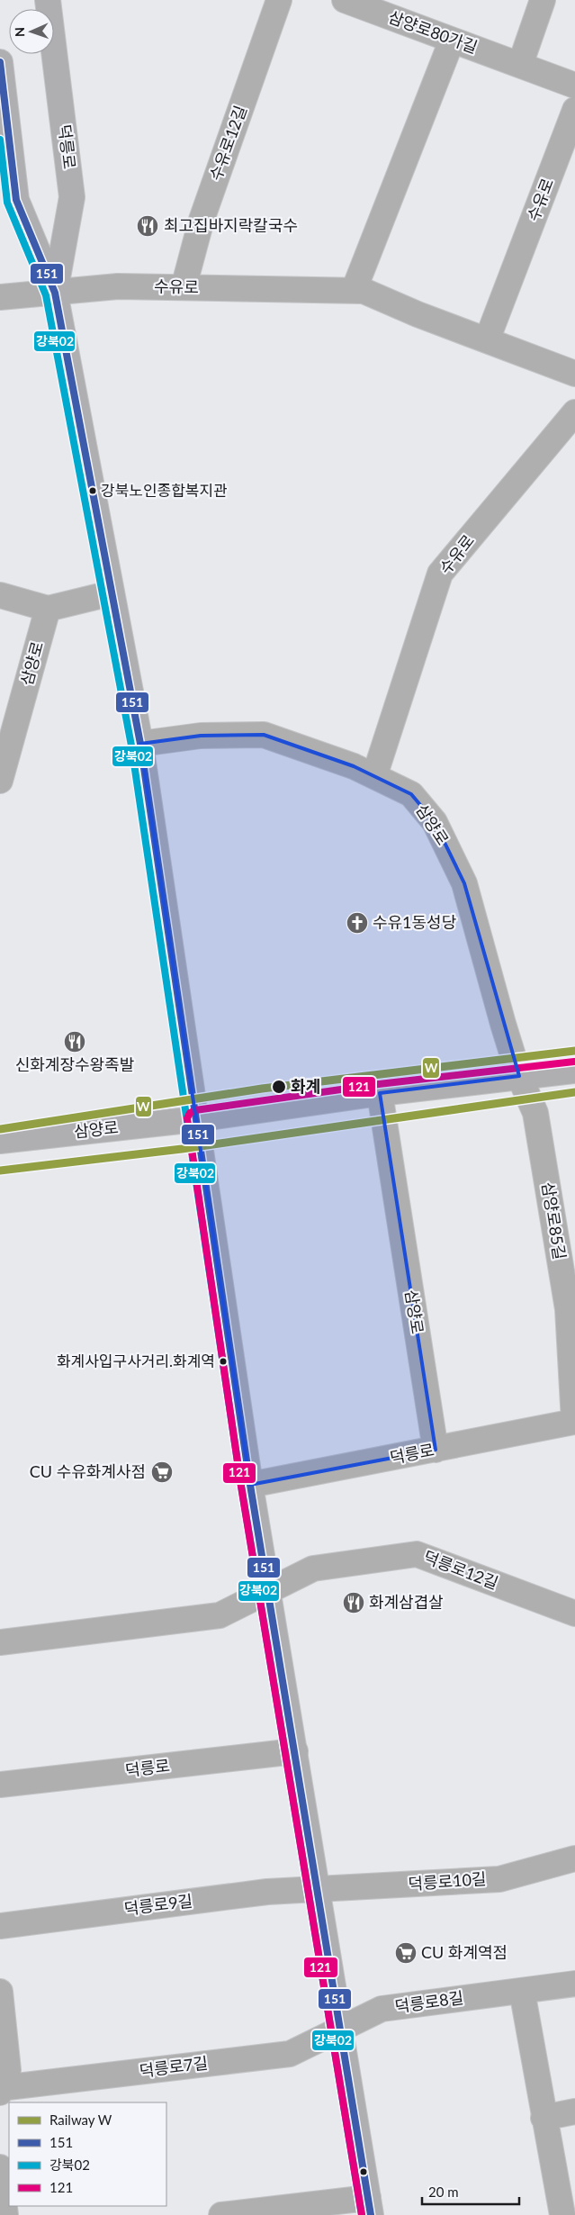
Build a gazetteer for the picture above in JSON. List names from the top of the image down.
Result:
{
  "streets": {
    "main road": ["덕릉로", "삼양로"],
    "street": [
      "삼양로80가길",
      "수유로12길",
      "수유로",
      "삼양로85길",
      "덕릉로12길",
      "덕릉로10길",
      "덕릉로9길",
      "덕릉로8길",
      "덕릉로7길"
    ]
  },
  "crossings": [
    ["수유로12길", "수유로"],
    ["덕릉로", "수유로"],
    ["덕릉로", "삼양로"],
    ["덕릉로", "삼양로85길"],
    ["덕릉로", "덕릉로12길"],
    ["덕릉로", "덕릉로10길"],
    ["덕릉로", "덕릉로9길"],
    ["덕릉로", "덕릉로8길"],
    ["덕릉로", "덕릉로7길"],
    ["수유로", "삼양로"],
    ["삼양로", "삼양로85길"],
    ["덕릉로10길", "덕릉로9길"],
    ["덕릉로8길", "덕릉로7길"]
  ],
  "places": {
    "restaurant": ["최고집바지락칼국수", "신화계장수왕족발", "화계삼겹살"],
    "other": ["강북노인종합복지관", "화계", "화계사입구사거리.화계역"],
    "church": ["수유1동성당"],
    "supermarket": ["CU 수유화계사점", "CU 화계역점"]
  },
  "lines": [
    "transit line 151",
    "transit line 강북02",
    "rail line W",
    "transit line 121"
  ],
  "legend": [
    "Railway W",
    "151",
    "강북02",
    "121"
  ],
  "scale_bar": "20 m",
  "north": "left"
}
